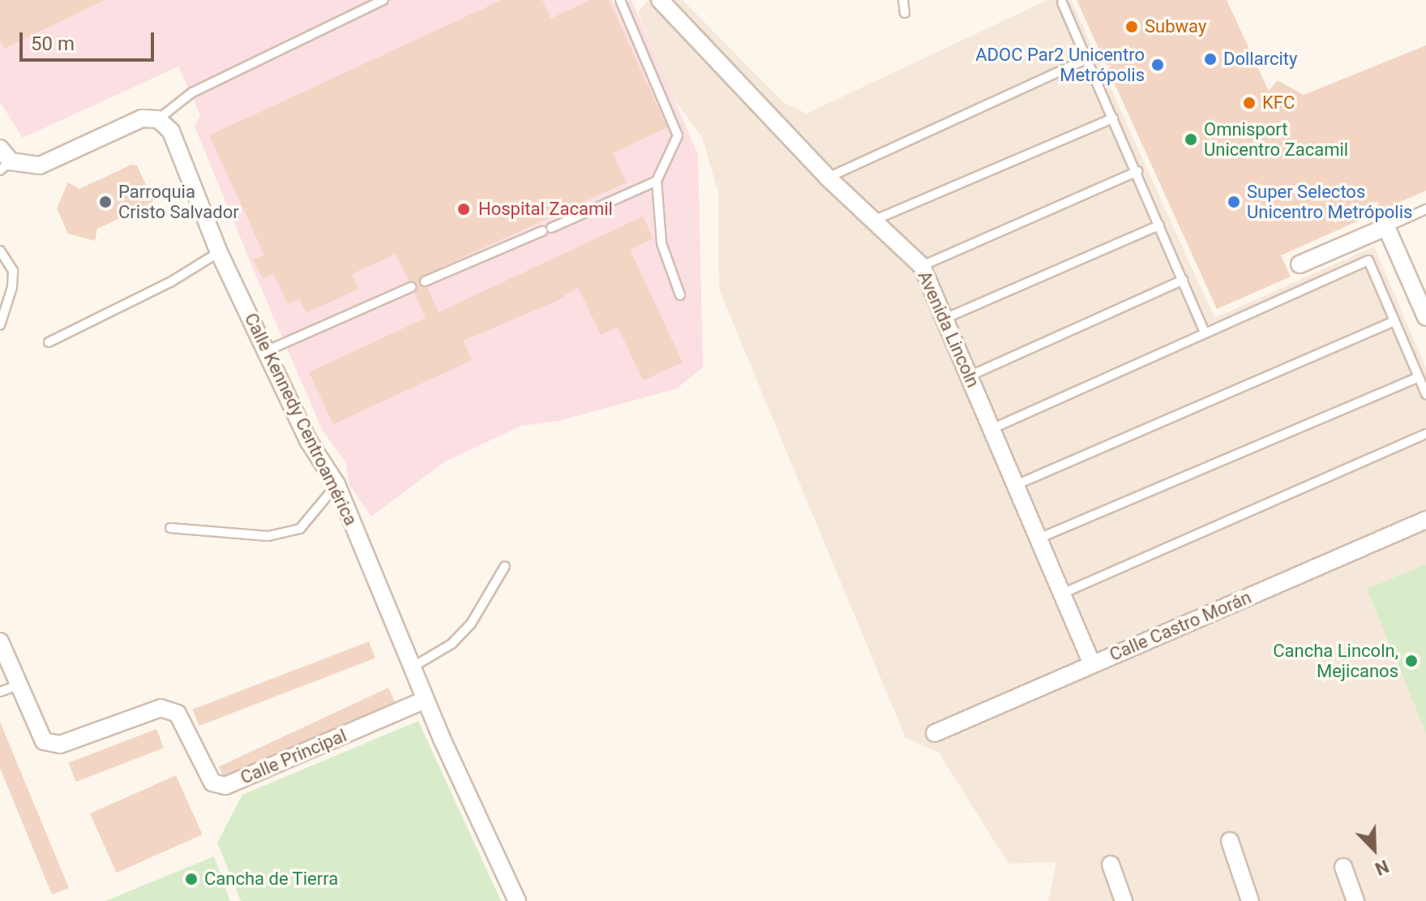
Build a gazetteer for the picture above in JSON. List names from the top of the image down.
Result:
{
  "streets": {
    "street": [
      "Avenida Lincoln",
      "Calle Kennedy Centroamérica",
      "Calle Castro Morán",
      "Calle Principal"
    ]
  },
  "crossings": [
    ["Avenida Lincoln", "Calle Castro Morán"],
    ["Calle Kennedy Centroamérica", "Calle Principal"]
  ],
  "places": [
    "Subway",
    "Dollarcity",
    "ADOC Par2 Unicentro Metrópolis",
    "KFC",
    "Omnisport Unicentro Zacamil",
    "Parroquia Cristo Salvador",
    "Super Selectos Unicentro Metrópolis",
    "Hospital Zacamil",
    "Cancha Lincoln, Mejicanos",
    "Cancha de Tierra"
  ],
  "scale_bar": "50 m",
  "north": "bottom right"
}
